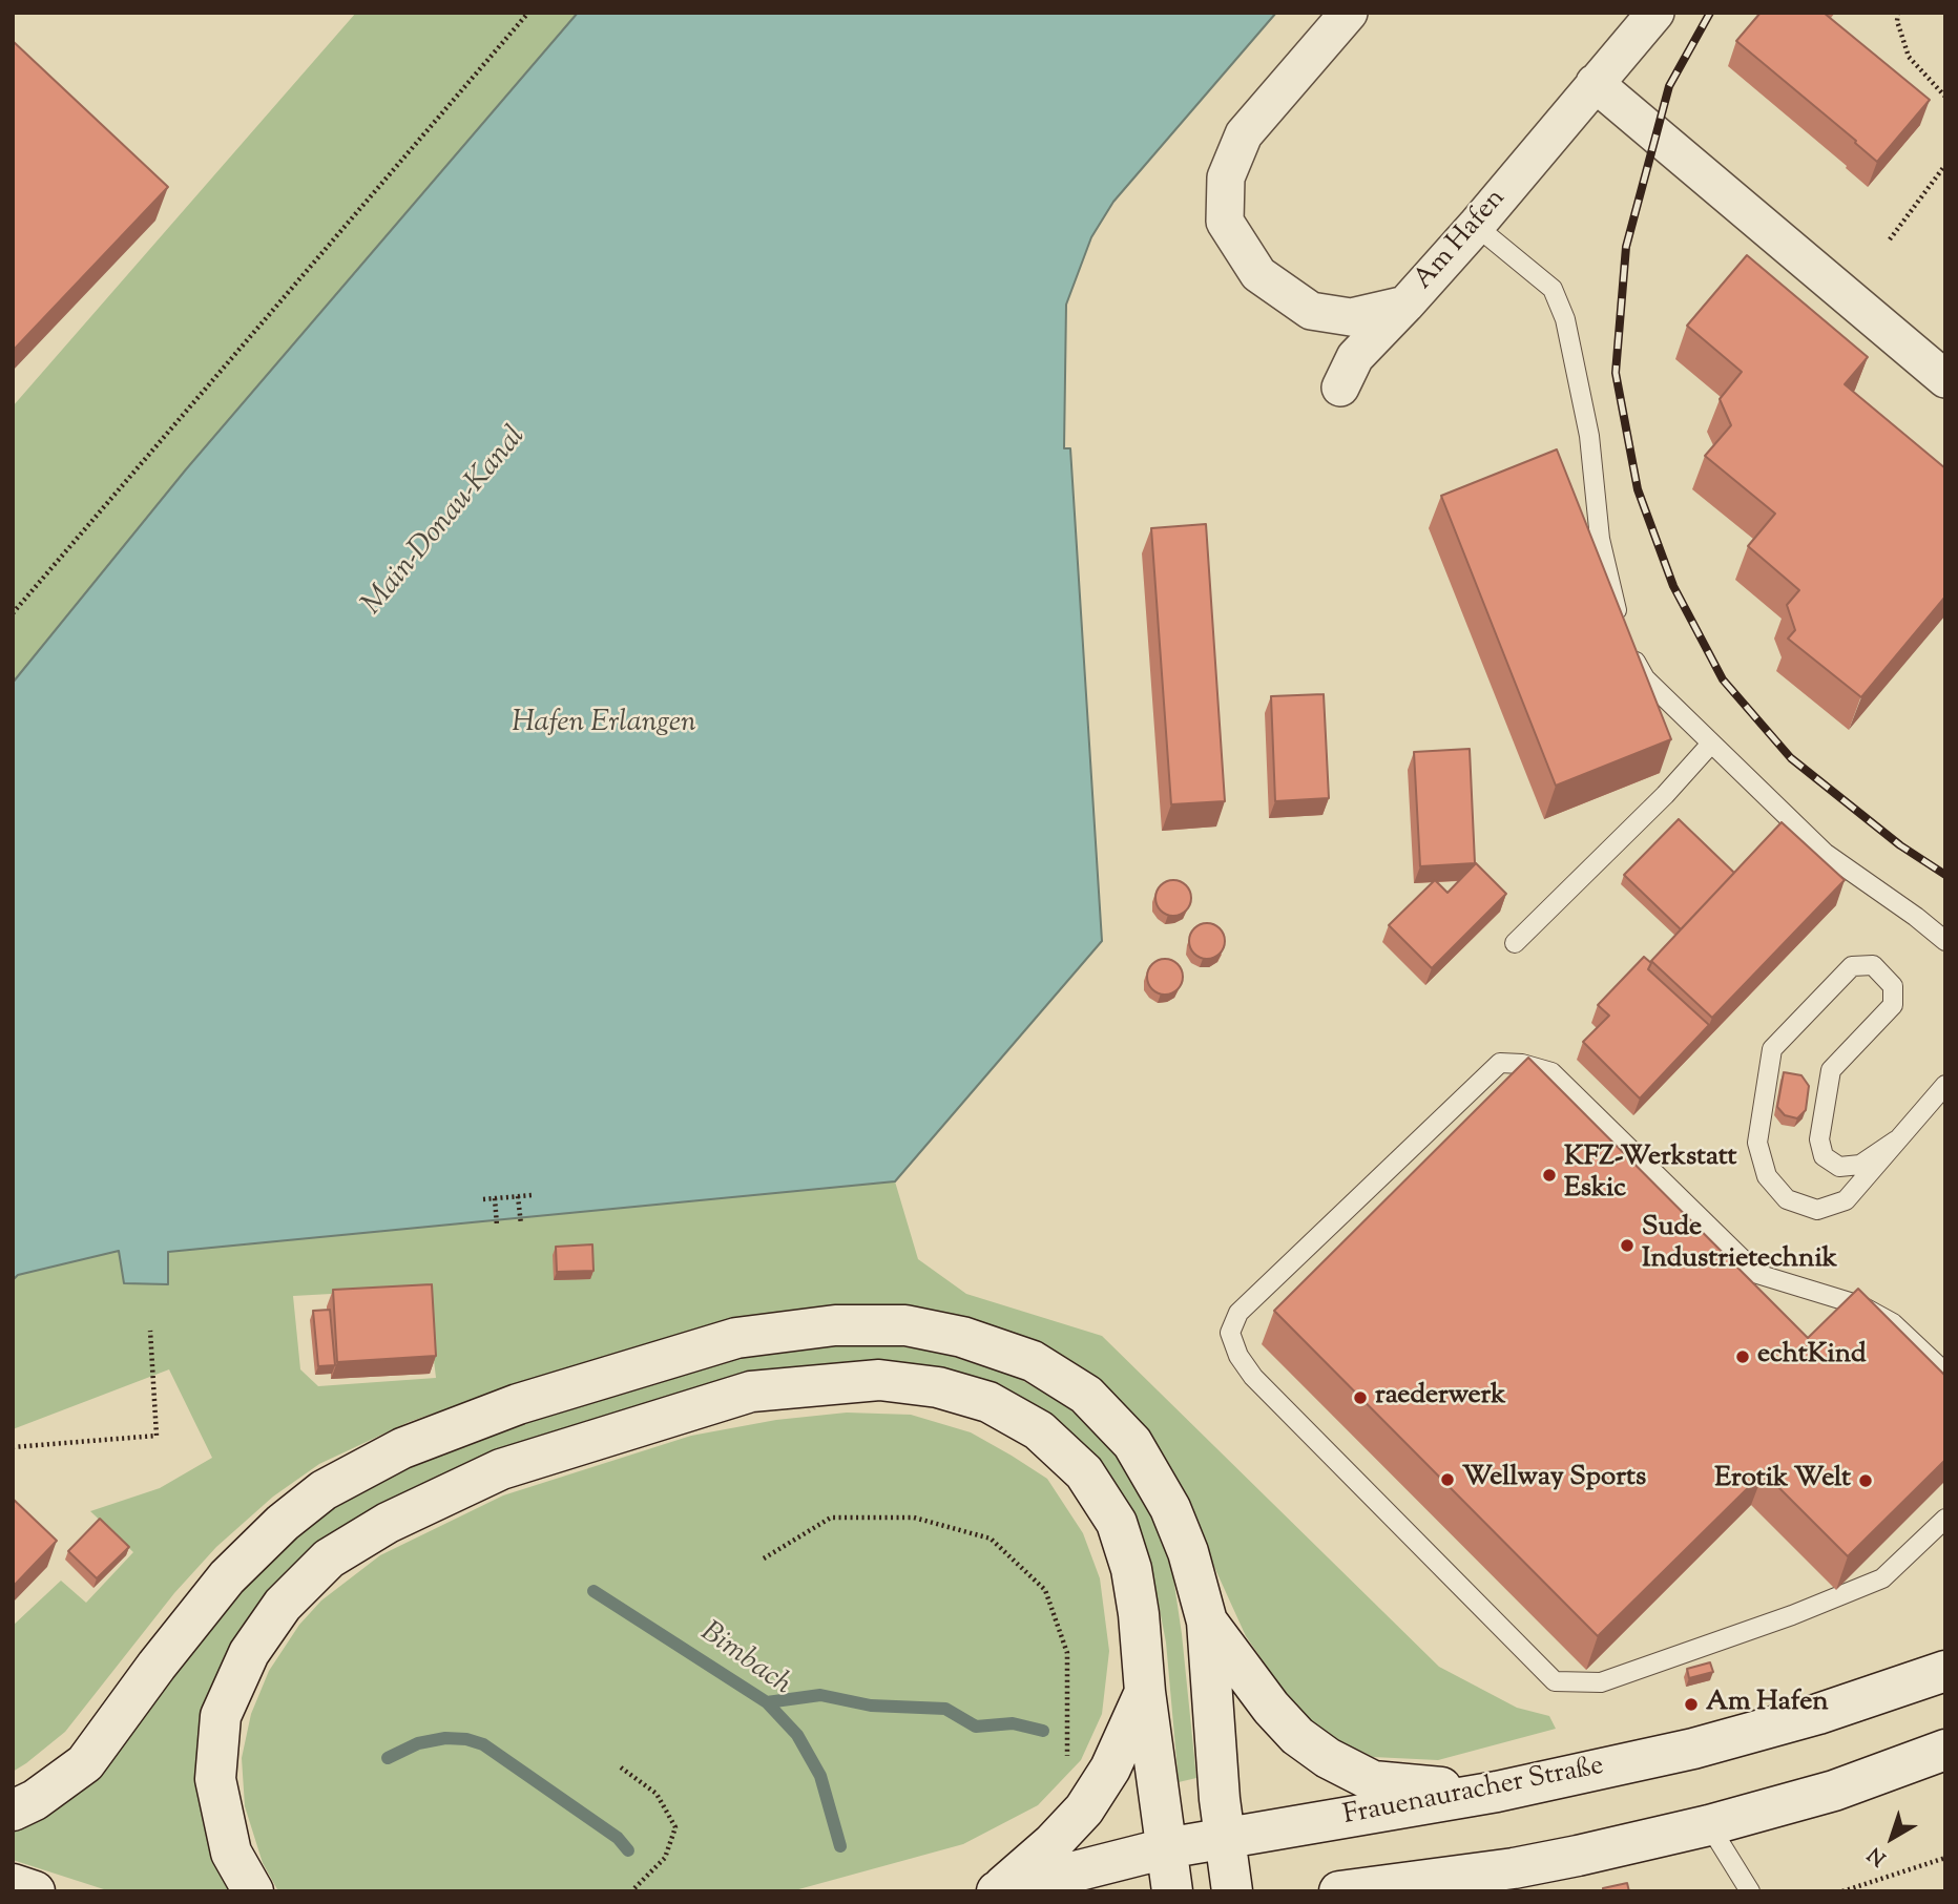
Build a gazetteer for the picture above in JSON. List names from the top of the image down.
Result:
{
  "streets": {
    "main road": ["Frauenauracher Straße"],
    "street": ["Am Hafen"]
  },
  "water": ["Main-Donau-Kanal", "Hafen Erlangen", "Bimbach"],
  "places": [
    "KFZ-Werkstatt Eskic",
    "Sude Industrietechnik",
    "echtKind",
    "raederwerk",
    "Wellway Sports",
    "Erotik Welt",
    "Am Hafen"
  ],
  "north": "bottom left"
}
